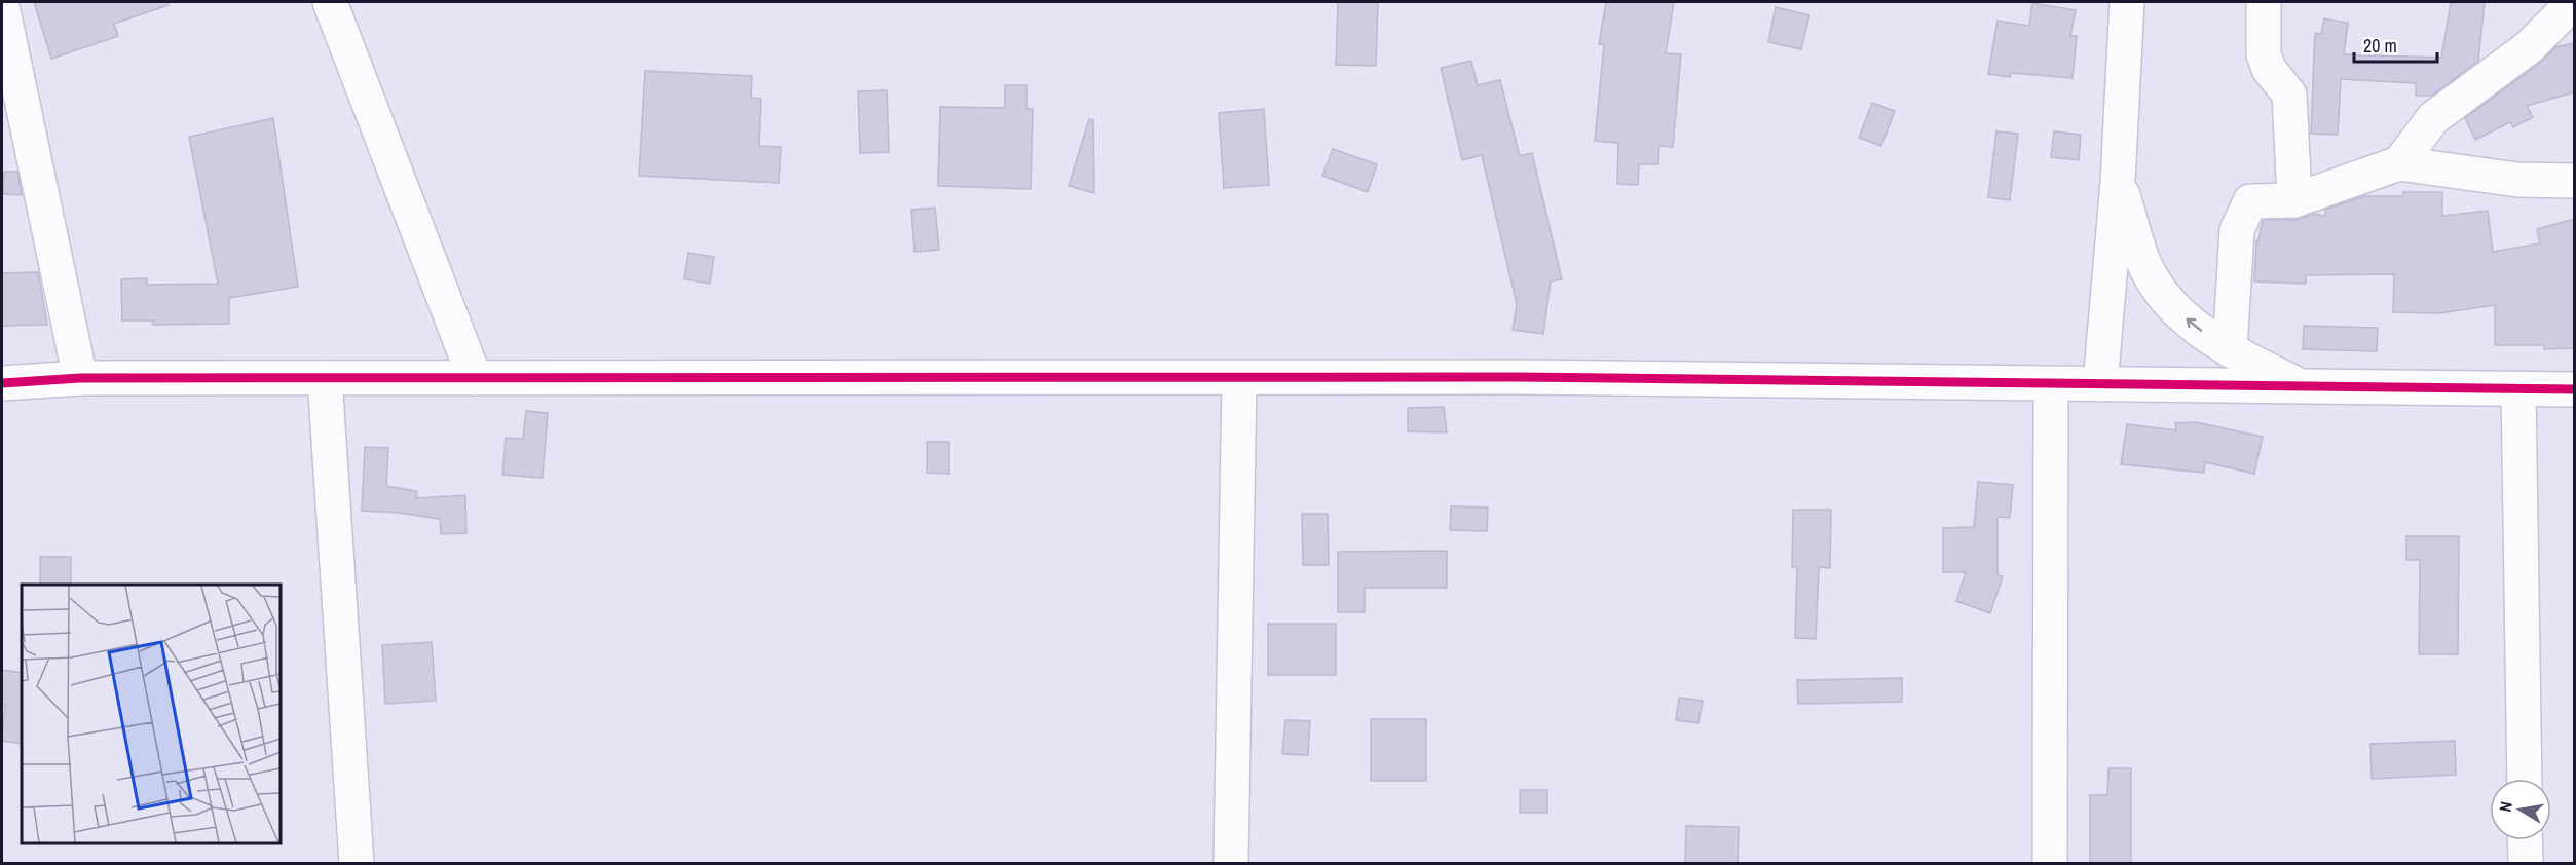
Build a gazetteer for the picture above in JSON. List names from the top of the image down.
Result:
{
  "scale_bar": "20 m",
  "north": "left"
}
